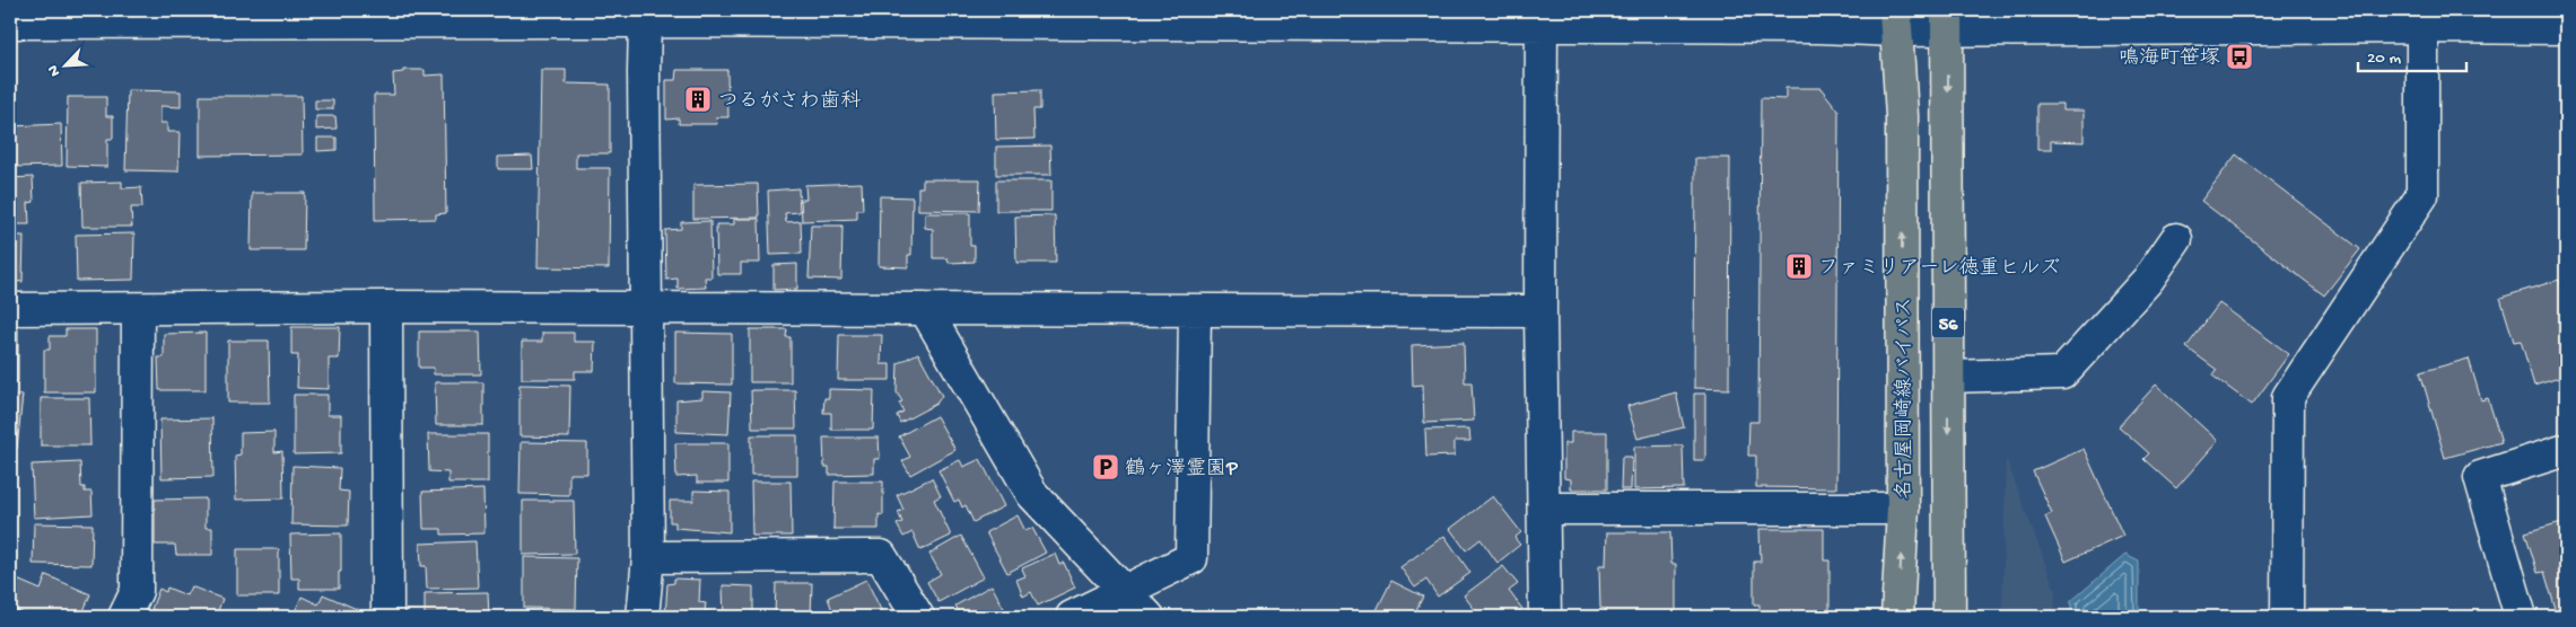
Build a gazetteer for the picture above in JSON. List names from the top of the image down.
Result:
{
  "streets": {
    "main road": ["56", "名古屋岡崎線バイパス"]
  },
  "places": {
    "bus stop": ["鳴海町笹塚"],
    "building": ["つるがさわ歯科", "ファミリアーレ徳重ヒルズ"],
    "parking": ["鶴ヶ澤霊園P"]
  },
  "scale_bar": "20 m",
  "north": "bottom left"
}
